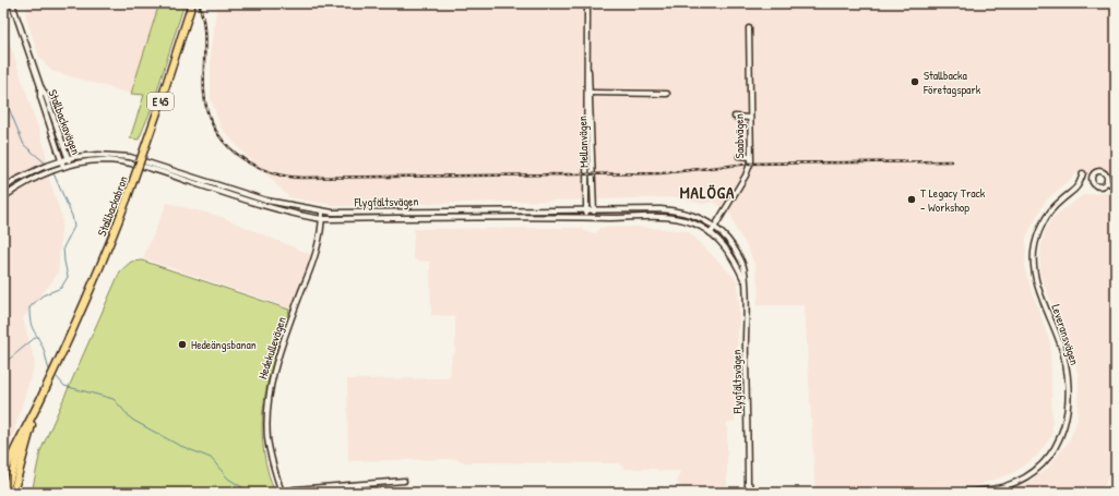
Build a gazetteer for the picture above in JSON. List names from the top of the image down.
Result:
{
  "streets": {
    "highway": ["E 45", "Stallbackabron"],
    "street": [
      "Stallbackavägen",
      "Saabvägen",
      "Mellanvägen",
      "Flygfältsvägen",
      "Leveransvägen",
      "Hedekullevägen"
    ]
  },
  "crossings": [
    ["E 45", "Stallbackabron"],
    ["Stallbackavägen", "Flygfältsvägen"],
    ["Saabvägen", "Flygfältsvägen"],
    ["Mellanvägen", "Flygfältsvägen"],
    ["Flygfältsvägen", "Hedekullevägen"]
  ],
  "districts": ["MALÖGA"],
  "places": ["Stallbacka Företagspark", "T Legacy Track - Workshop", "Hedeängsbanan"]
}
